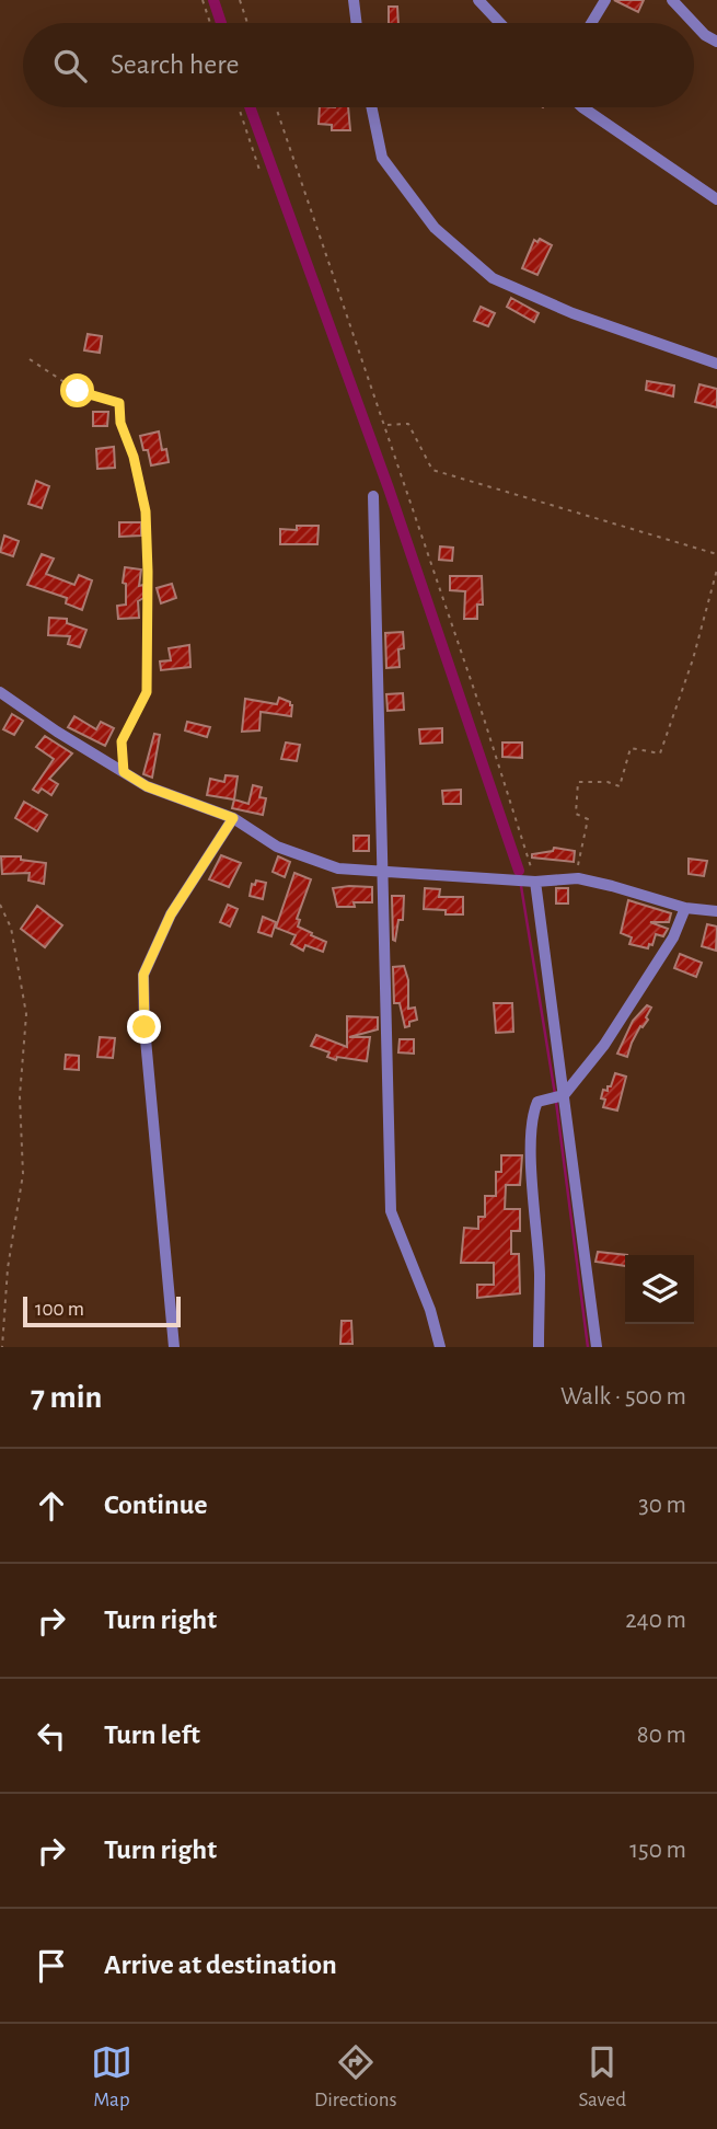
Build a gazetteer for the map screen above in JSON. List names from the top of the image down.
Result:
{
  "scale_bar": "100 m",
  "page": {
    "search": "Search here",
    "scale": "100 m",
    "heading": ["7 min", "Walk · 500 m"],
    "list": [
      ["Continue", "30 m"],
      ["Turn right", "240 m"],
      ["Turn left", "80 m"],
      ["Turn right", "150 m"],
      "Arrive at destination"
    ],
    "nav": ["Map", "Directions", "Saved"]
  }
}
